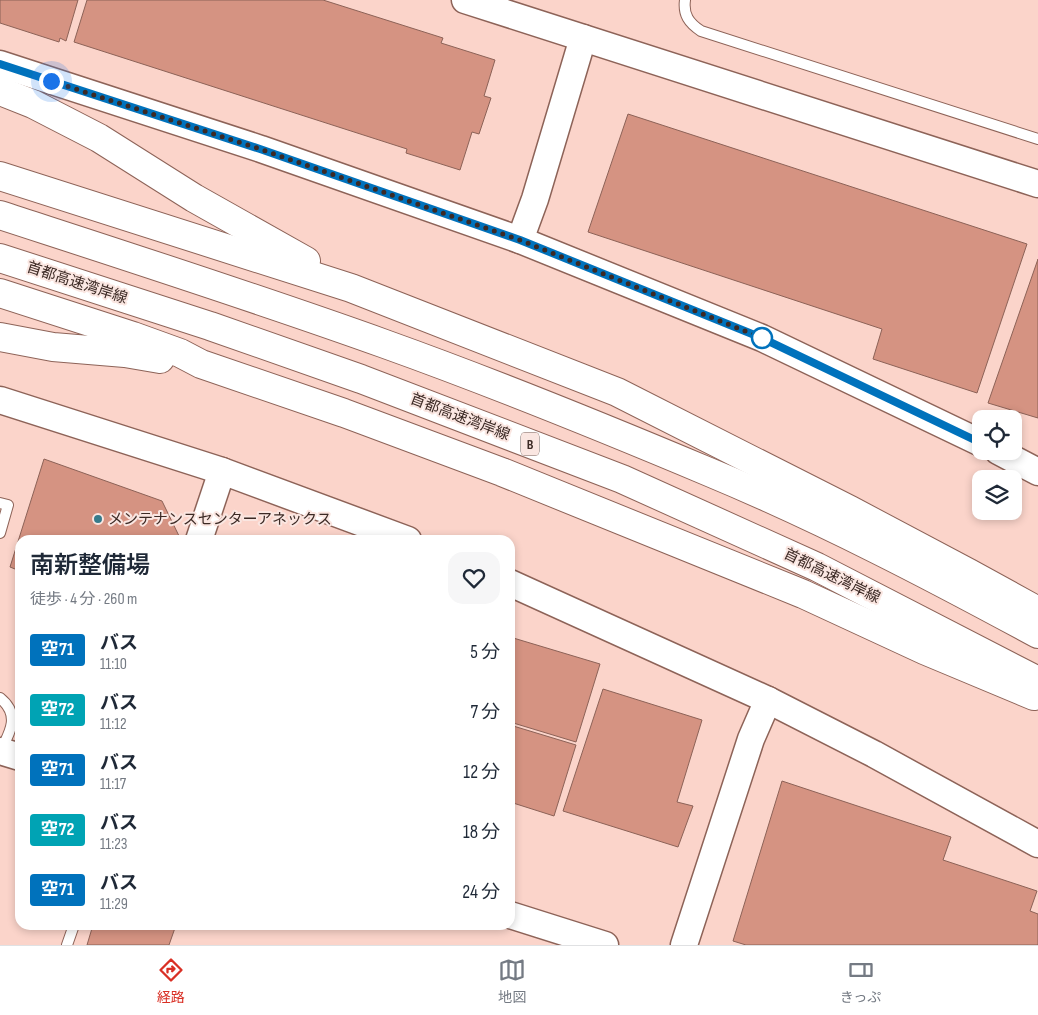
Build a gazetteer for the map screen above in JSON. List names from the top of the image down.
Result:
{
  "streets": {
    "highway": ["首都高速湾岸線", "B"]
  },
  "places": ["メンテナンスセンターアネックス"],
  "lines": ["bus line 空71"],
  "page": {
    "heading": ["南新整備場", "徒歩 · 4 分 · 260 m"],
    "list": [
      {
        "mark": "空71",
        "name": "バス",
        "note": "11:10",
        "value": "5 分"
      },
      {
        "mark": "空72",
        "name": "バス",
        "note": "11:12",
        "value": "7 分"
      },
      {
        "mark": "空71",
        "name": "バス",
        "note": "11:17",
        "value": "12 分"
      },
      {
        "mark": "空72",
        "name": "バス",
        "note": "11:23",
        "value": "18 分"
      },
      {
        "mark": "空71",
        "name": "バス",
        "note": "11:29",
        "value": "24 分"
      }
    ],
    "tabs": ["経路", "地図", "きっぷ"]
  }
}
